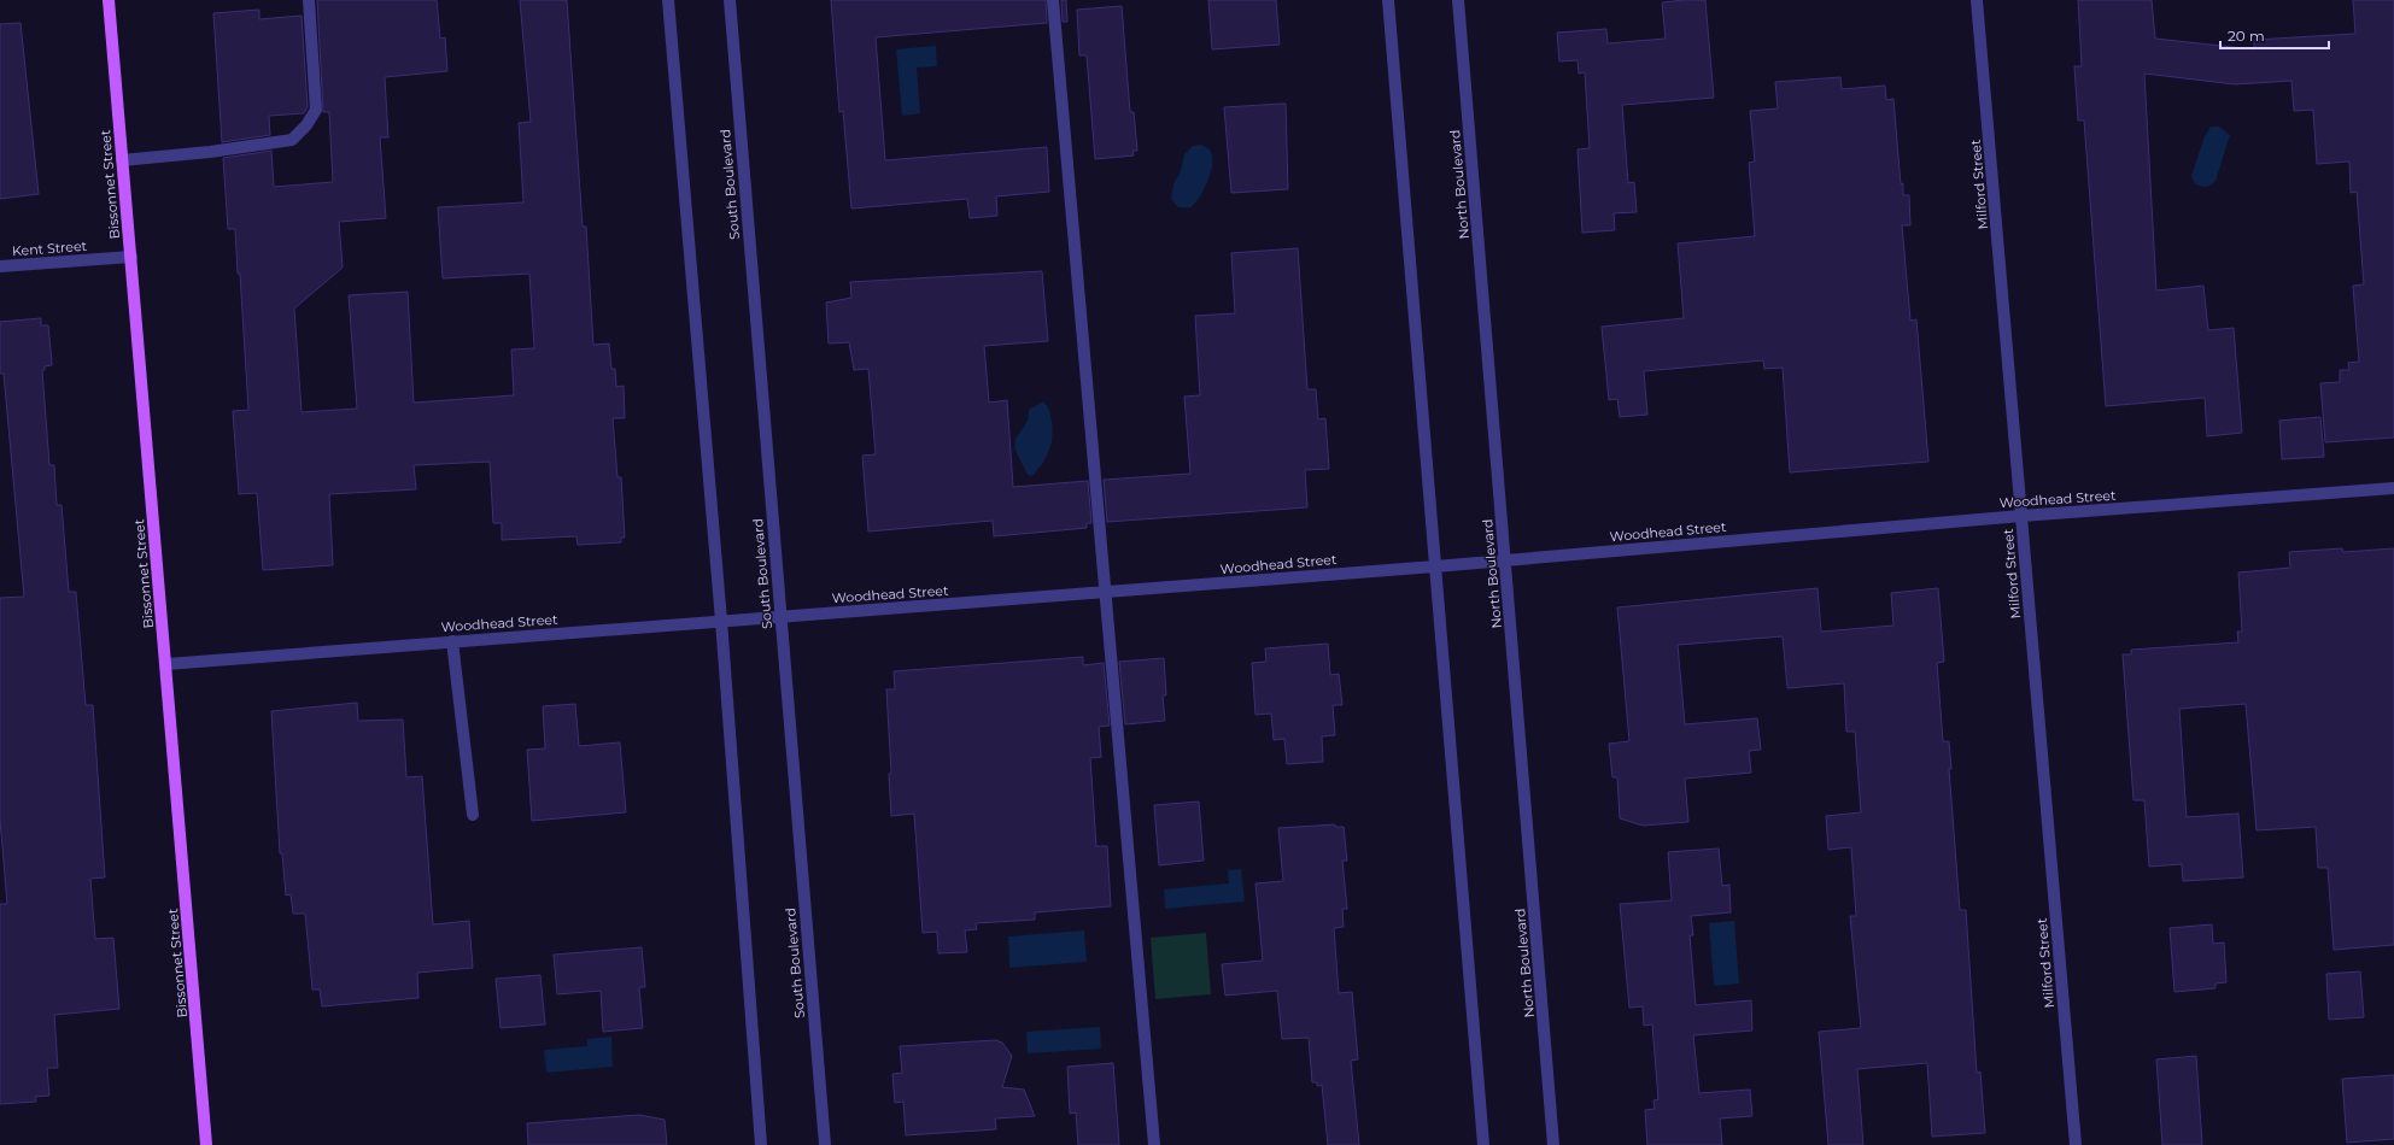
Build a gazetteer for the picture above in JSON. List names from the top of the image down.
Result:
{
  "streets": {
    "main road": ["Bissonnet Street"],
    "street": [
      "South Boulevard",
      "North Boulevard",
      "Milford Street",
      "Kent Street",
      "Woodhead Street"
    ]
  },
  "crossings": [
    ["Bissonnet Street", "Kent Street"],
    ["Bissonnet Street", "Woodhead Street"],
    ["South Boulevard", "Woodhead Street"],
    ["North Boulevard", "Woodhead Street"],
    ["Milford Street", "Woodhead Street"]
  ],
  "scale_bar": "20 m"
}
